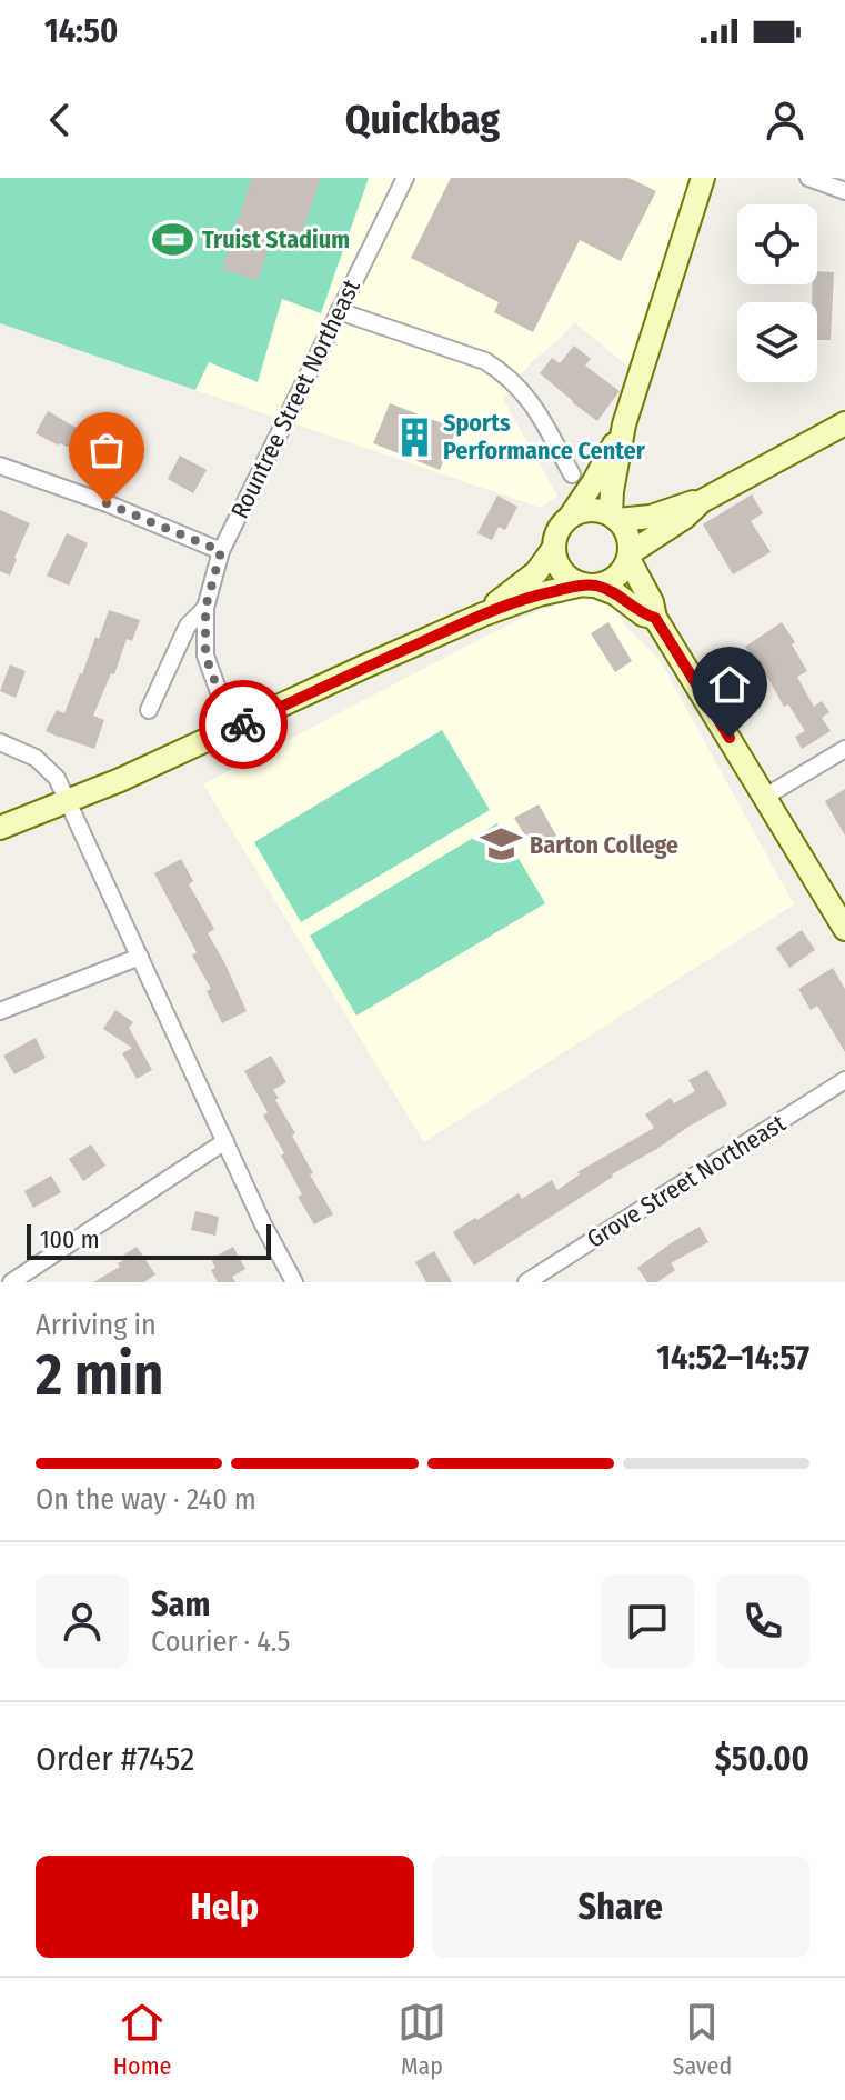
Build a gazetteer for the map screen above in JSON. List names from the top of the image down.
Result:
{
  "streets": {
    "street": ["Rountree Street Northeast", "Grove Street Northeast"]
  },
  "places": {
    "sports": ["Truist Stadium"],
    "building": ["Sports Performance Center"],
    "school or university": ["Barton College"]
  },
  "scale_bar": "100 m",
  "page": {
    "status": "14:50",
    "header": "Quickbag",
    "scale": "100 m",
    "heading": ["2 min", "Arriving in", "14:52–14:57"],
    "panel": [
      "Sam",
      "Courier · 4.5",
      "Order #7452",
      "$50.00"
    ],
    "bar": "On the way · 240 m",
    "buttons": ["Help", "Share"],
    "tabs": ["Home", "Map", "Saved"]
  }
}
